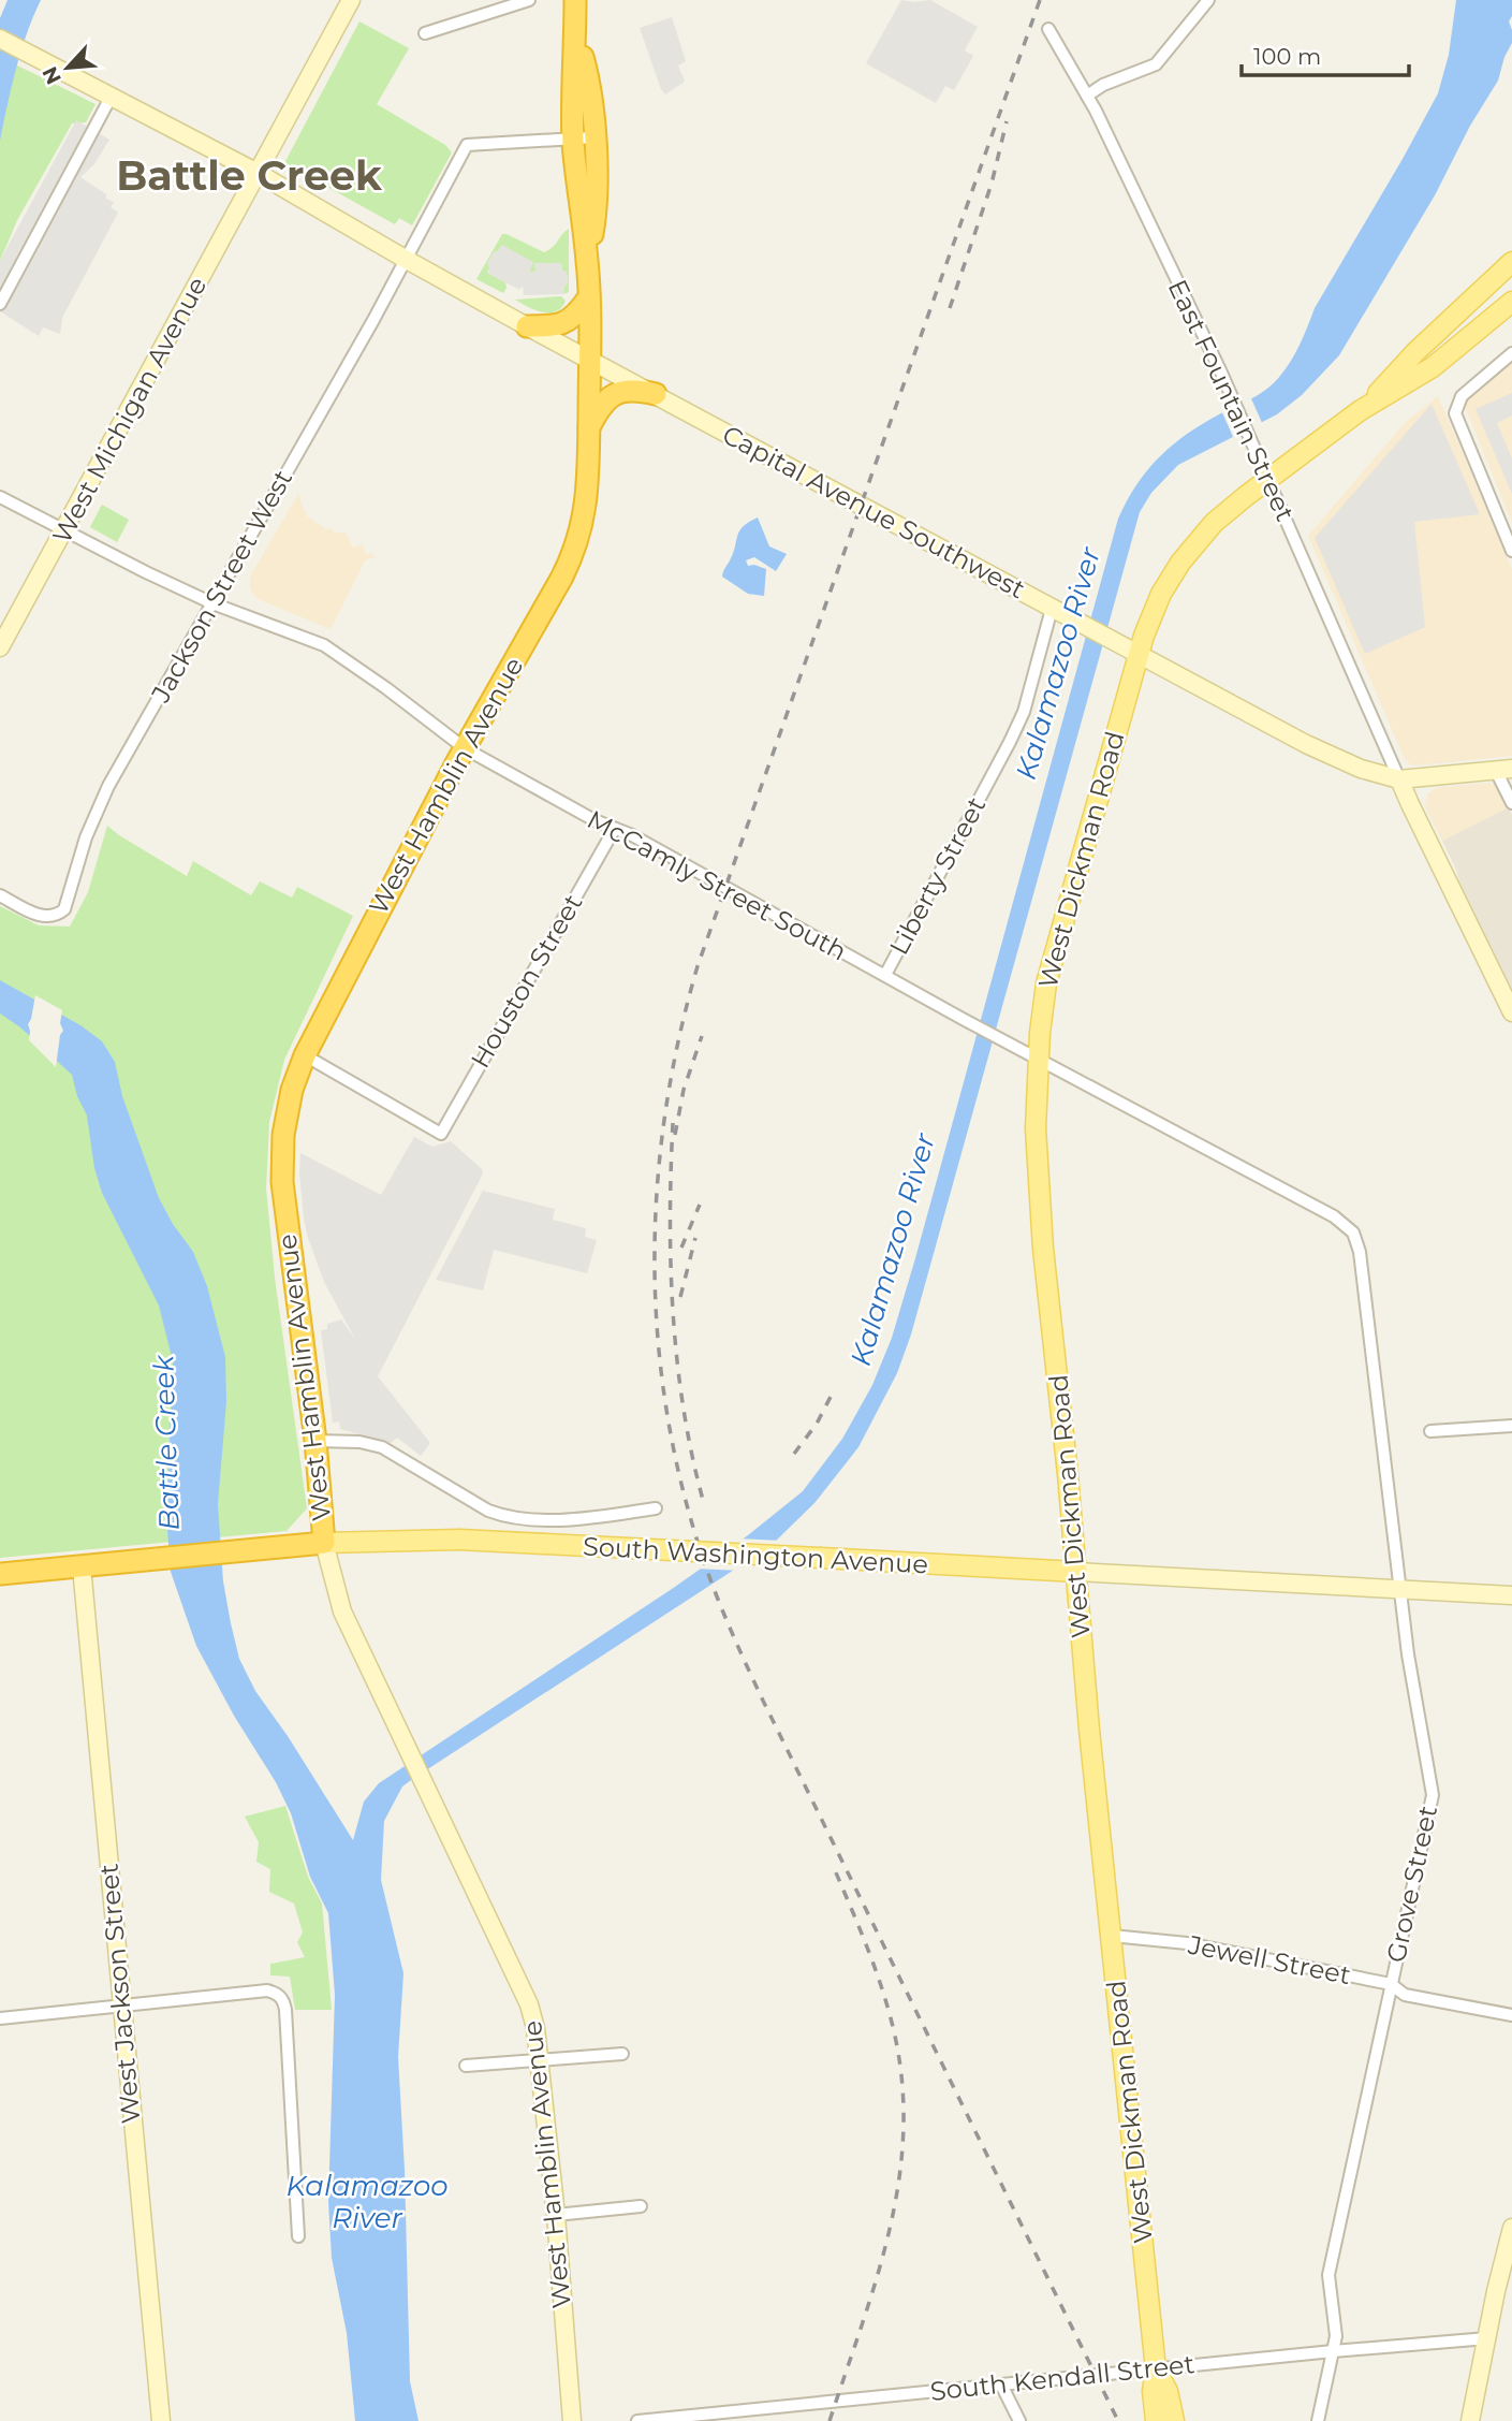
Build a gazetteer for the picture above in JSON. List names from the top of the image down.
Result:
{
  "streets": {
    "highway": ["West Hamblin Avenue", "South Washington Avenue"],
    "main road": ["West Dickman Road"],
    "street": [
      "East Fountain Street",
      "West Michigan Avenue",
      "Capital Avenue Southwest",
      "Jackson Street West",
      "Liberty Street",
      "McCamly Street South",
      "Houston Street",
      "Grove Street",
      "Jewell Street",
      "West Jackson Street",
      "South Kendall Street"
    ]
  },
  "crossings": [
    ["East Fountain Street", "Capital Avenue Southwest"],
    ["East Fountain Street", "West Dickman Road"],
    ["West Michigan Avenue", "Capital Avenue Southwest"],
    ["West Michigan Avenue", "McCamly Street South"],
    ["Capital Avenue Southwest", "Jackson Street West"],
    ["Capital Avenue Southwest", "West Hamblin Avenue"],
    ["Capital Avenue Southwest", "West Dickman Road"],
    ["Capital Avenue Southwest", "Liberty Street"],
    ["Jackson Street West", "West Hamblin Avenue"],
    ["Jackson Street West", "McCamly Street South"],
    ["West Hamblin Avenue", "McCamly Street South"],
    ["West Hamblin Avenue", "Houston Street"],
    ["West Hamblin Avenue", "South Washington Avenue"],
    ["West Dickman Road", "McCamly Street South"],
    ["West Dickman Road", "South Washington Avenue"],
    ["West Dickman Road", "Jewell Street"],
    ["West Dickman Road", "South Kendall Street"],
    ["Liberty Street", "McCamly Street South"],
    ["McCamly Street South", "Houston Street"],
    ["McCamly Street South", "Grove Street"],
    ["South Washington Avenue", "Grove Street"],
    ["South Washington Avenue", "West Jackson Street"],
    ["Grove Street", "Jewell Street"],
    ["Grove Street", "South Kendall Street"]
  ],
  "districts": ["Battle Creek"],
  "water": ["Kalamazoo River", "Battle Creek"],
  "scale_bar": "100 m",
  "north": "bottom left"
}
